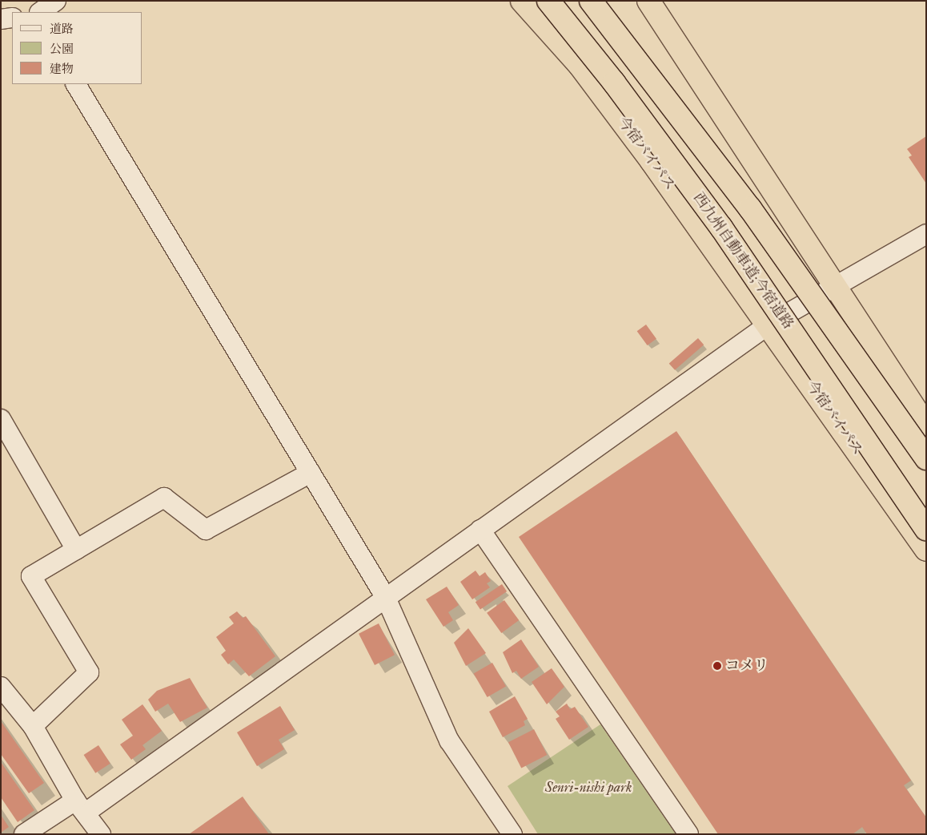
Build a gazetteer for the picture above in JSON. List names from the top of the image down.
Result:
{
  "streets": {
    "highway": ["今宿バイパス", "西九州自動車道;今宿道路"]
  },
  "parks": ["Senri-nishi park"],
  "places": ["コメリ"],
  "legend": ["道路", "公園", "建物"]
}
